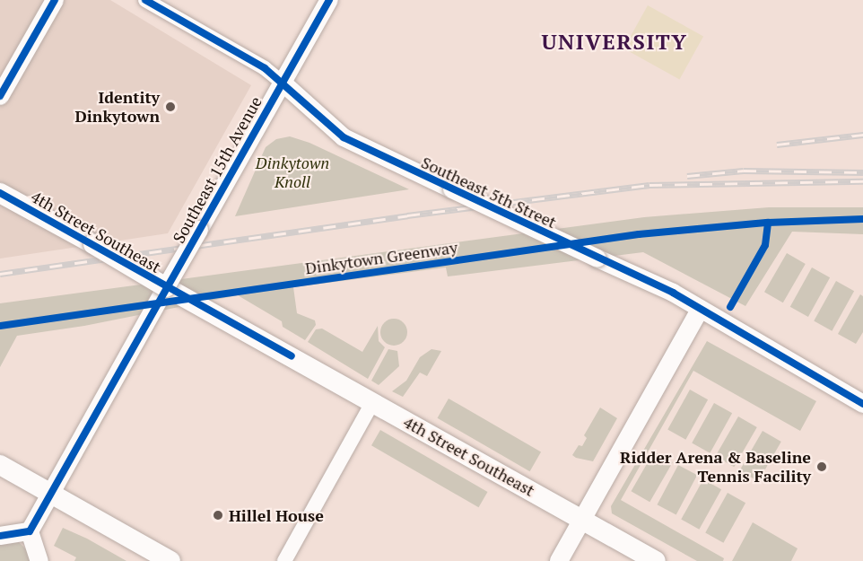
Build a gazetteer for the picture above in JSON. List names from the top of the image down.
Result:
{
  "streets": {
    "main road": ["4th Street Southeast"],
    "street": ["Southeast 15th Avenue", "Southeast 5th Street"],
    "cycle path": ["Dinkytown Greenway"]
  },
  "crossings": [
    ["Southeast 15th Avenue", "Southeast 5th Street"],
    ["Southeast 15th Avenue", "4th Street Southeast"]
  ],
  "districts": ["UNIVERSITY"],
  "parks": ["Dinkytown Knoll"],
  "places": ["Identity Dinkytown", "Ridder Arena & Baseline Tennis Facility", "Hillel House"]
}
